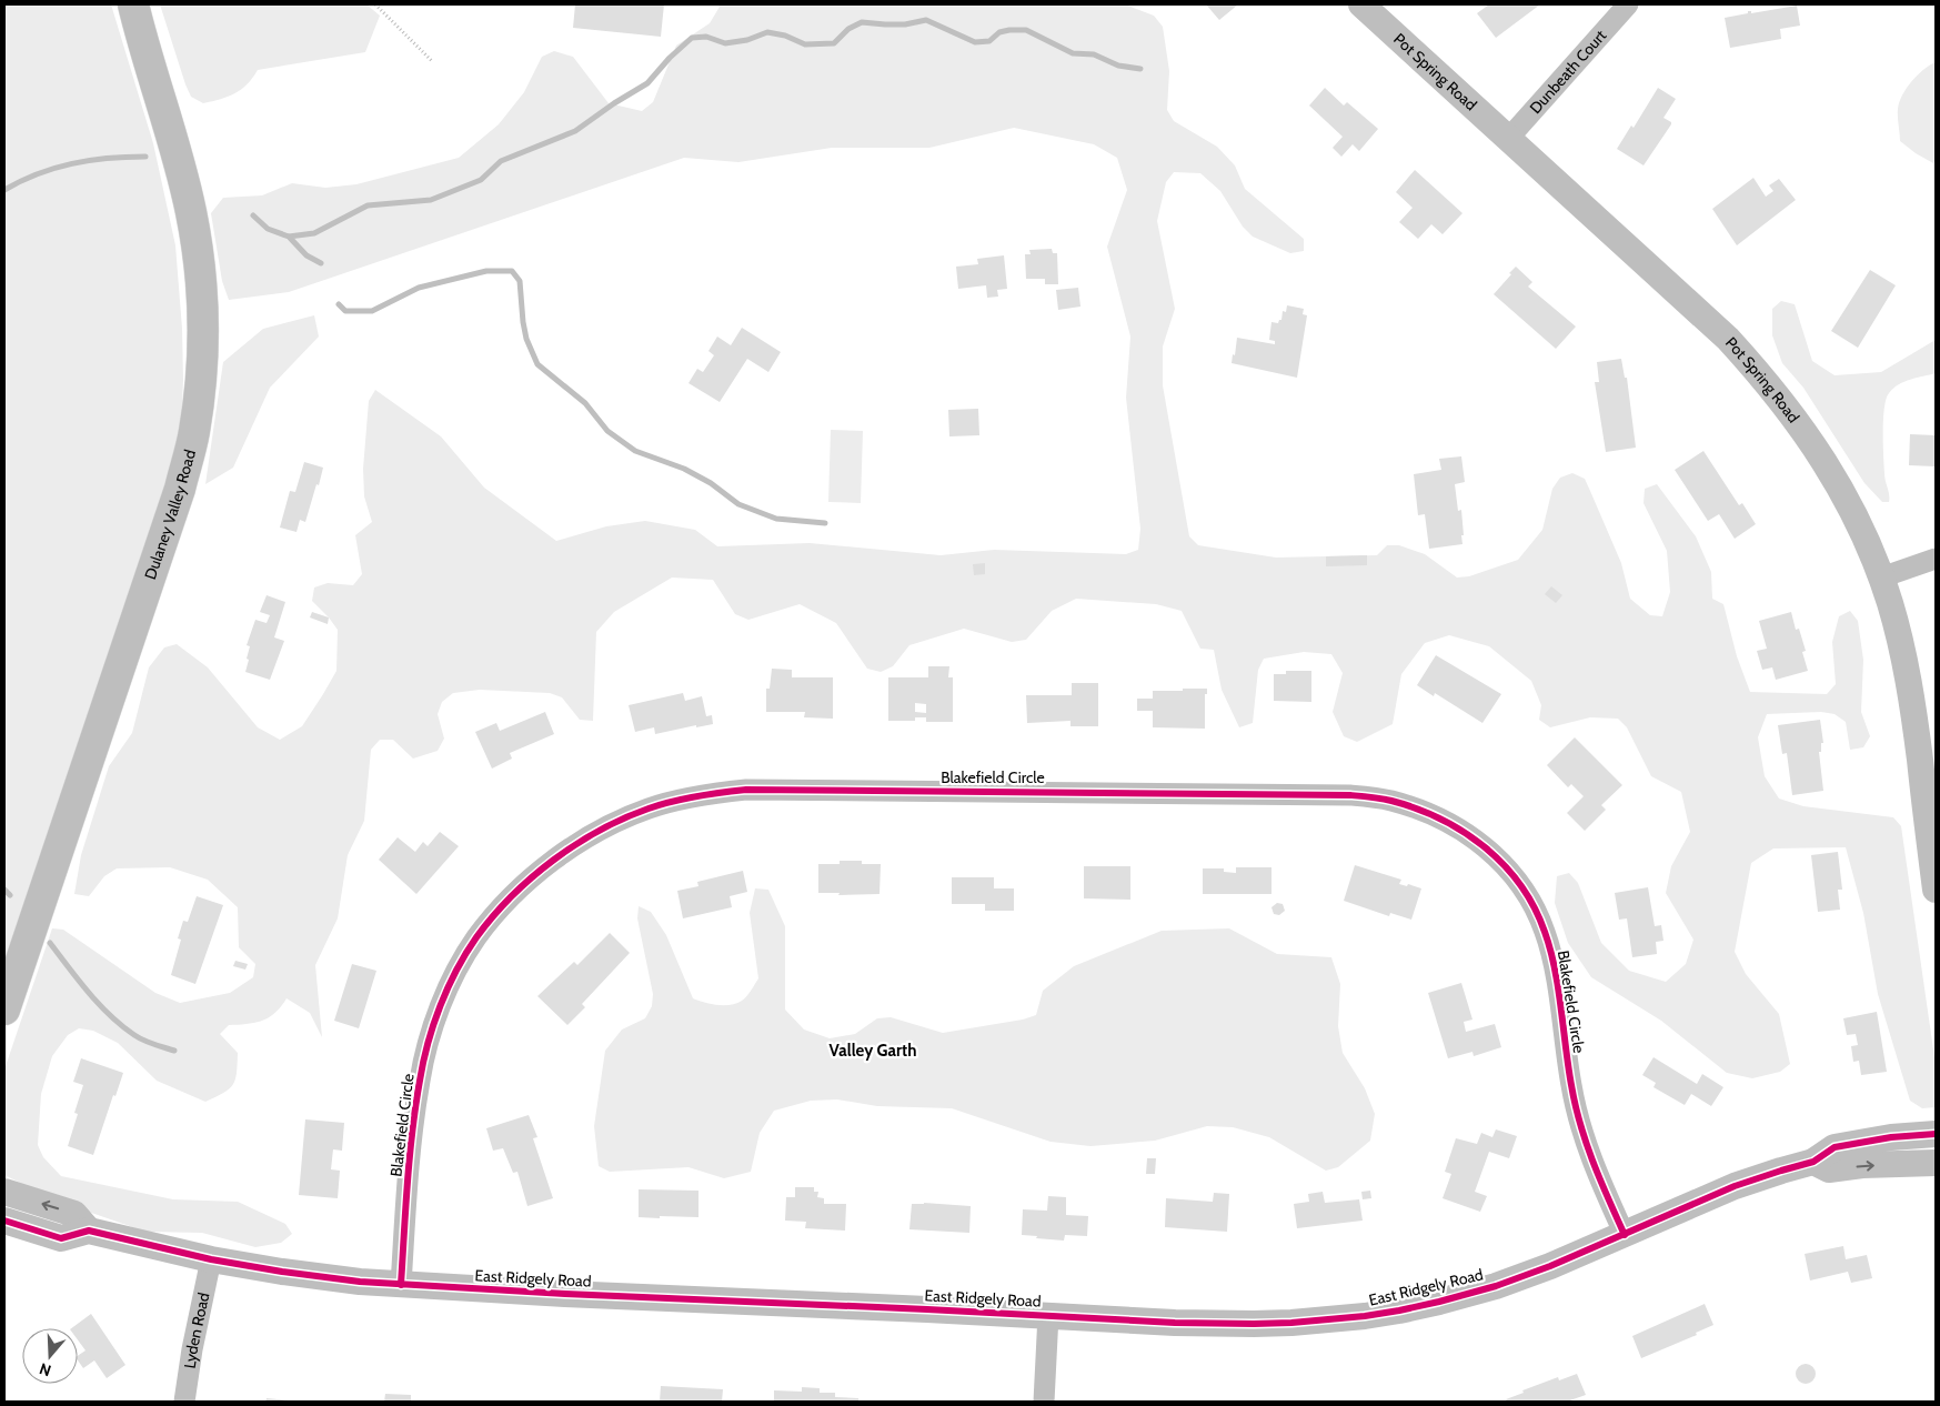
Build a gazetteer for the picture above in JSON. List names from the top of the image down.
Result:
{
  "streets": {
    "main road": ["Dulaney Valley Road"],
    "street": [
      "Dunbeath Court",
      "Pot Spring Road",
      "Blakefield Circle",
      "East Ridgely Road",
      "Lyden Road"
    ]
  },
  "crossings": [
    ["Dunbeath Court", "Pot Spring Road"],
    ["Blakefield Circle", "East Ridgely Road"],
    ["East Ridgely Road", "Lyden Road"]
  ],
  "districts": ["Valley Garth"],
  "north": "bottom"
}
